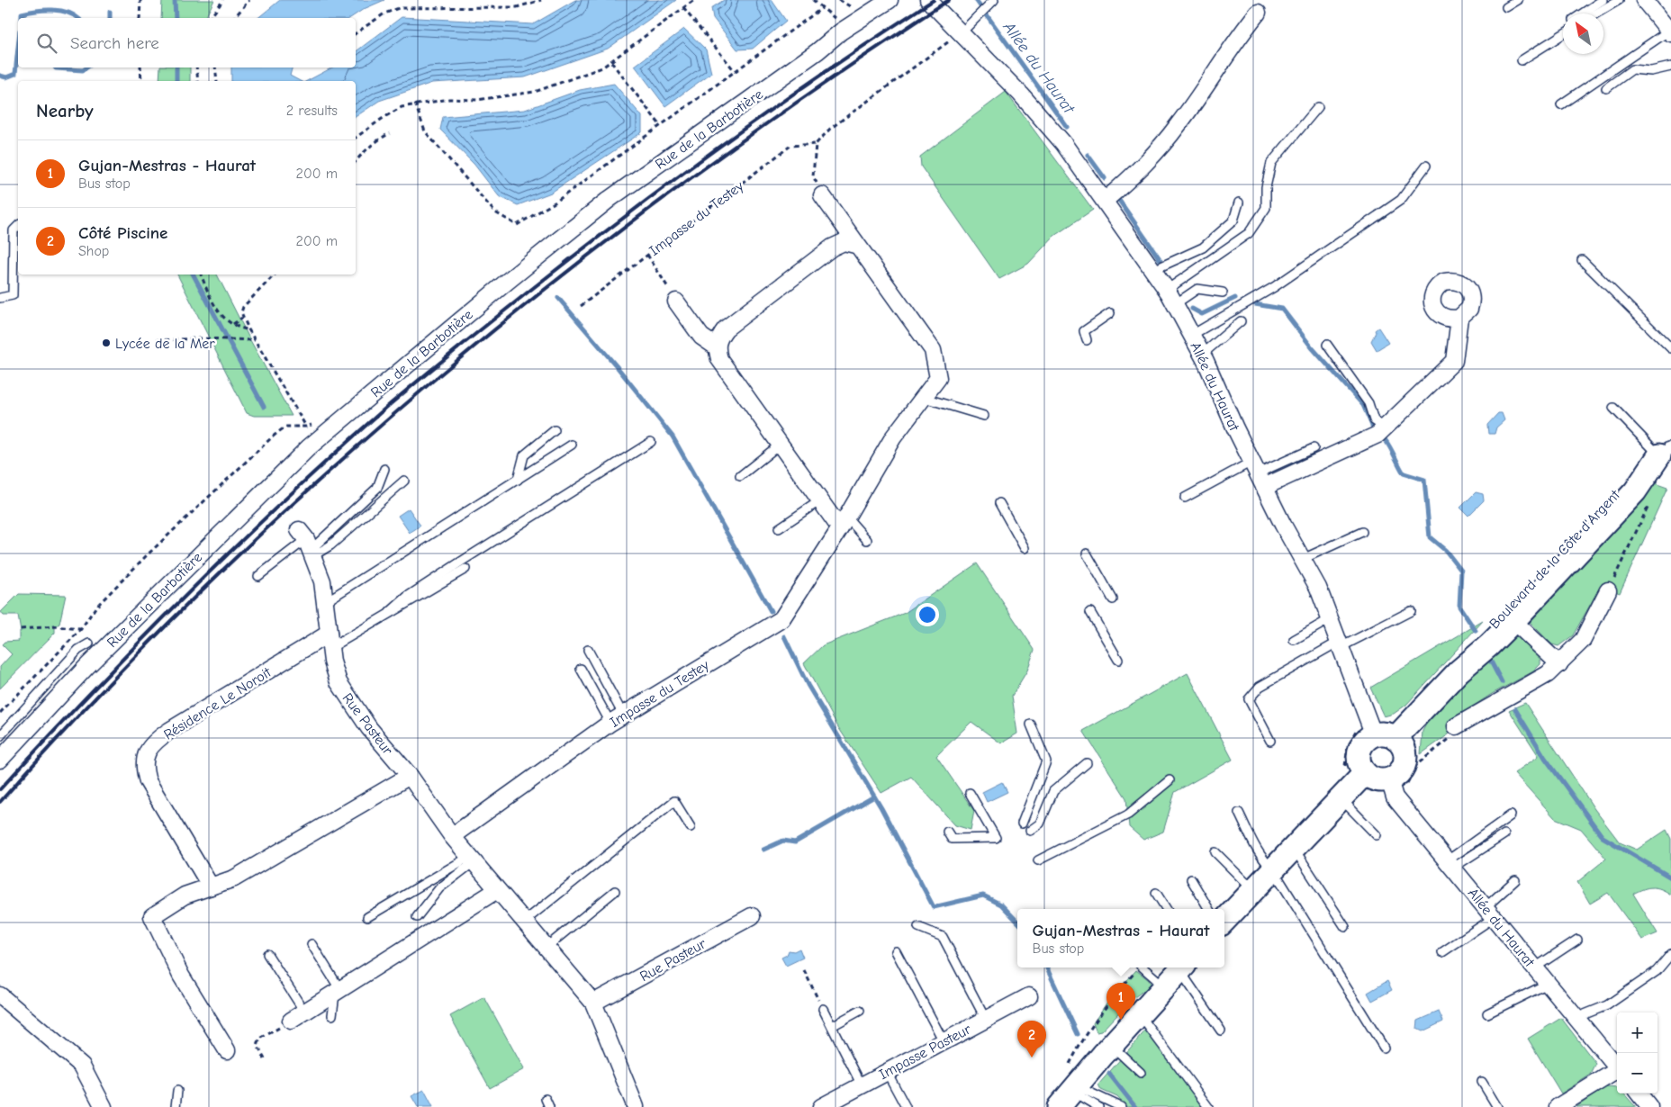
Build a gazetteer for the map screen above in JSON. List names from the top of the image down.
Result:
{
  "streets": {
    "main road": ["Boulevard de la Côte d'Argent"],
    "street": [
      "Rue de la Barbotière",
      "Impasse du Testey",
      "Allée du Haurat",
      "Résidence Le Noroit",
      "Rue Pasteur",
      "Impasse Pasteur"
    ]
  },
  "crossings": [
    ["Impasse du Testey", "Rue Pasteur"],
    ["Allée du Haurat", "Boulevard de la Côte d'Argent"],
    ["Résidence Le Noroit", "Rue Pasteur"]
  ],
  "water": ["Allée du Haurat"],
  "places": ["Lycée de la Mer"],
  "north": "top left",
  "page": {
    "search": "Search here",
    "heading": ["Nearby", "2 results"],
    "list": [
      {
        "mark": "1",
        "name": "Gujan-Mestras - Haurat",
        "note": "Bus stop",
        "value": "200 m"
      },
      {
        "mark": "2",
        "name": "Côté Piscine",
        "note": "Shop",
        "value": "200 m"
      }
    ],
    "popup": ["Gujan-Mestras - Haurat", "Bus stop"],
    "pins": ["1", "2"],
    "map_buttons": ["+", "−"]
  }
}
